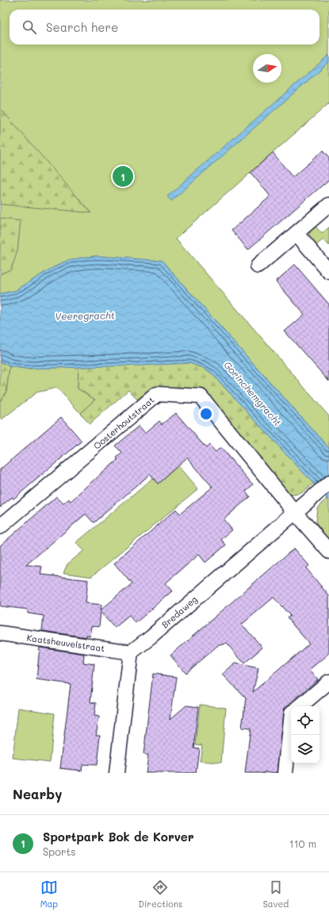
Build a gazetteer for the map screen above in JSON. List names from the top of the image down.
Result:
{
  "streets": {
    "street": ["Oosterhoutstraat", "Bredaweg", "Kaatsheuvelstraat"]
  },
  "crossings": [
    ["Oosterhoutstraat", "Bredaweg"],
    ["Bredaweg", "Kaatsheuvelstraat"]
  ],
  "water": ["Veeregracht", "Gorinchemgracht"],
  "north": "right",
  "page": {
    "search": "Search here",
    "pins": "1",
    "heading": "Nearby",
    "list": [
      {
        "mark": "1",
        "name": "Sportpark Bok de Korver",
        "note": "Sports",
        "value": "110 m"
      }
    ],
    "nav": ["Map", "Directions", "Saved"]
  }
}
